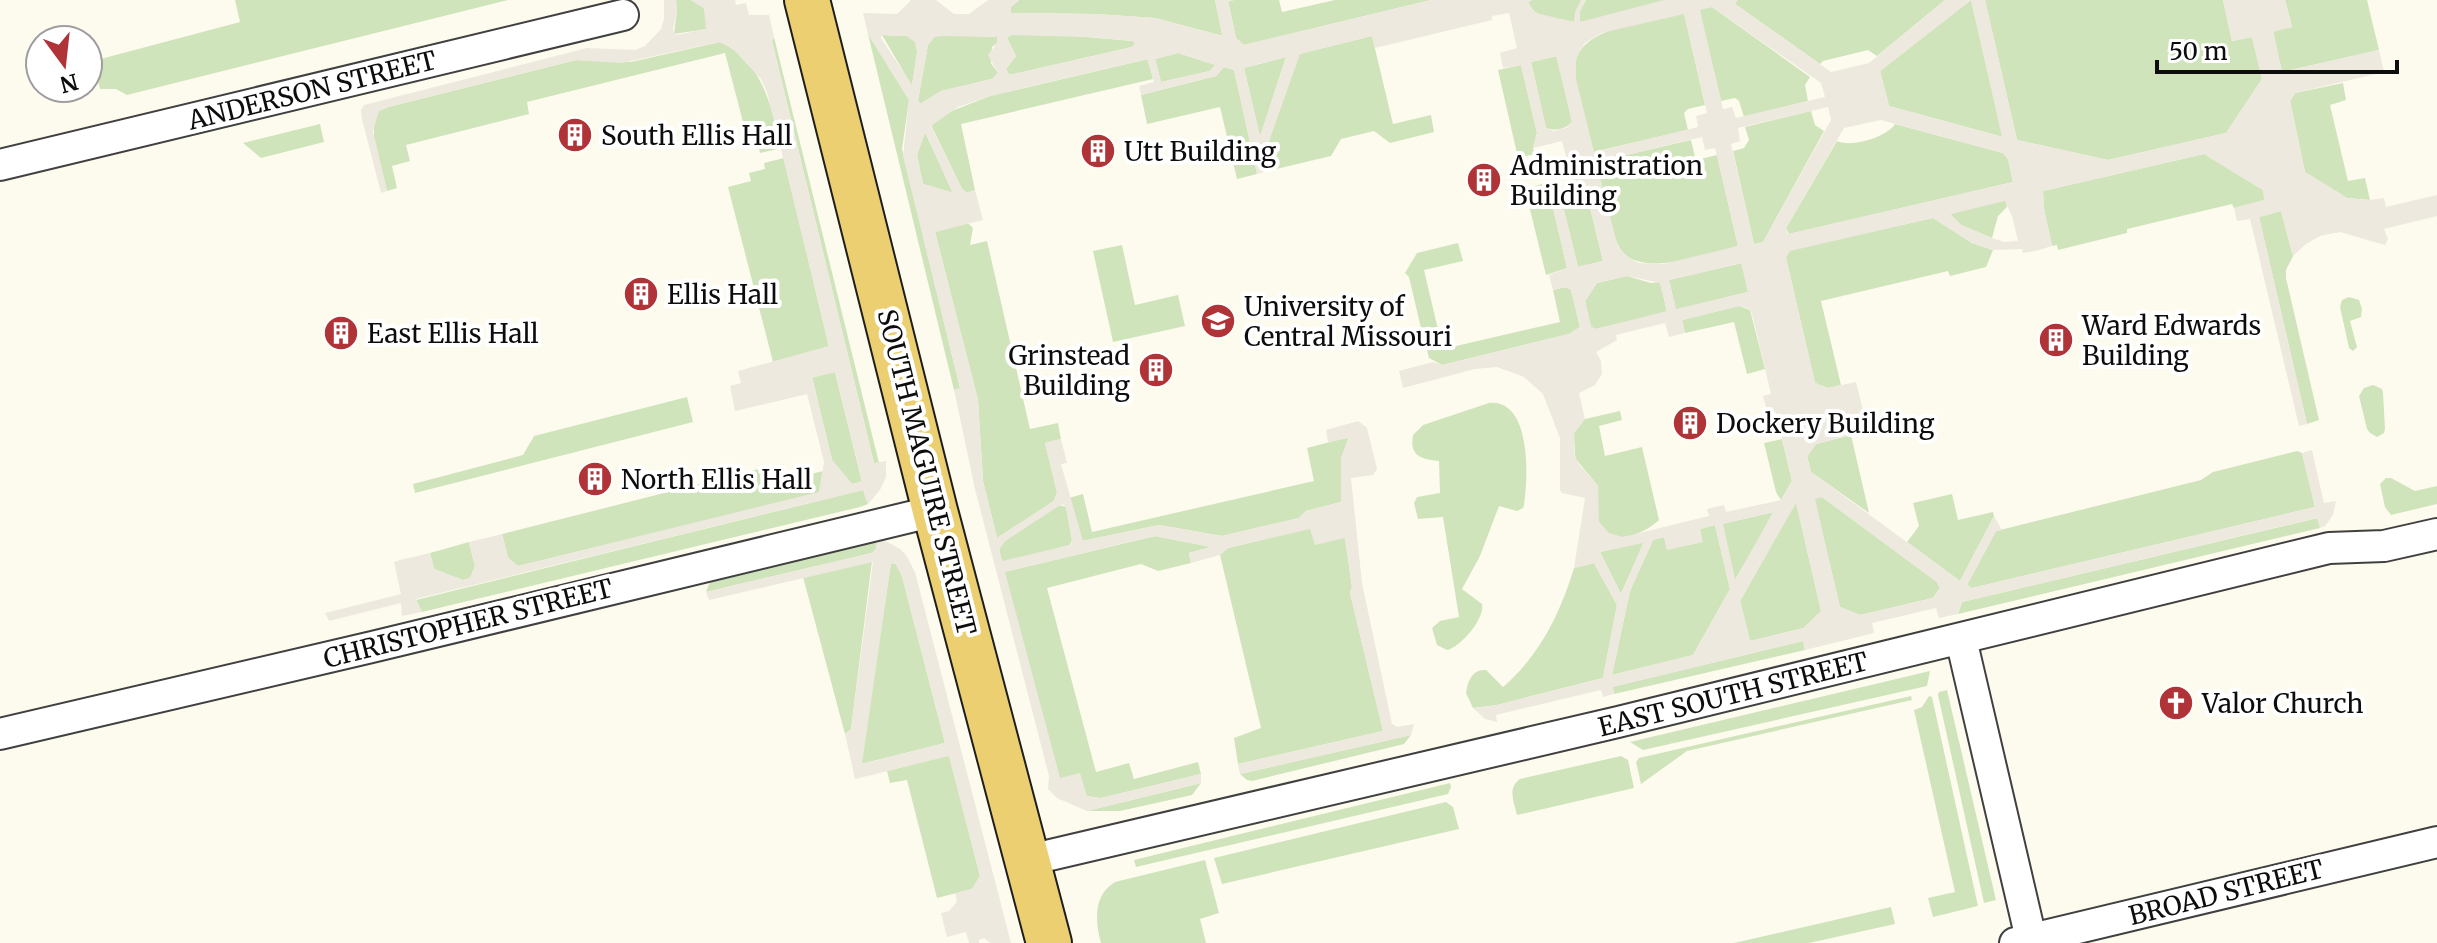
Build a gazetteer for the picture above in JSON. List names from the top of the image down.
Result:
{
  "streets": {
    "main road": ["SOUTH MAGUIRE STREET"],
    "street": [
      "ANDERSON STREET",
      "CHRISTOPHER STREET",
      "EAST SOUTH STREET",
      "BROAD STREET"
    ]
  },
  "crossings": [
    ["SOUTH MAGUIRE STREET", "CHRISTOPHER STREET"],
    ["SOUTH MAGUIRE STREET", "EAST SOUTH STREET"]
  ],
  "places": {
    "building": [
      "South Ellis Hall",
      "Utt Building",
      "Administration Building",
      "Ellis Hall",
      "East Ellis Hall",
      "Ward Edwards Building",
      "Grinstead Building",
      "Dockery Building",
      "North Ellis Hall"
    ],
    "school or university": ["University of Central Missouri"],
    "church": ["Valor Church"]
  },
  "scale_bar": "50 m",
  "north": "bottom"
}
